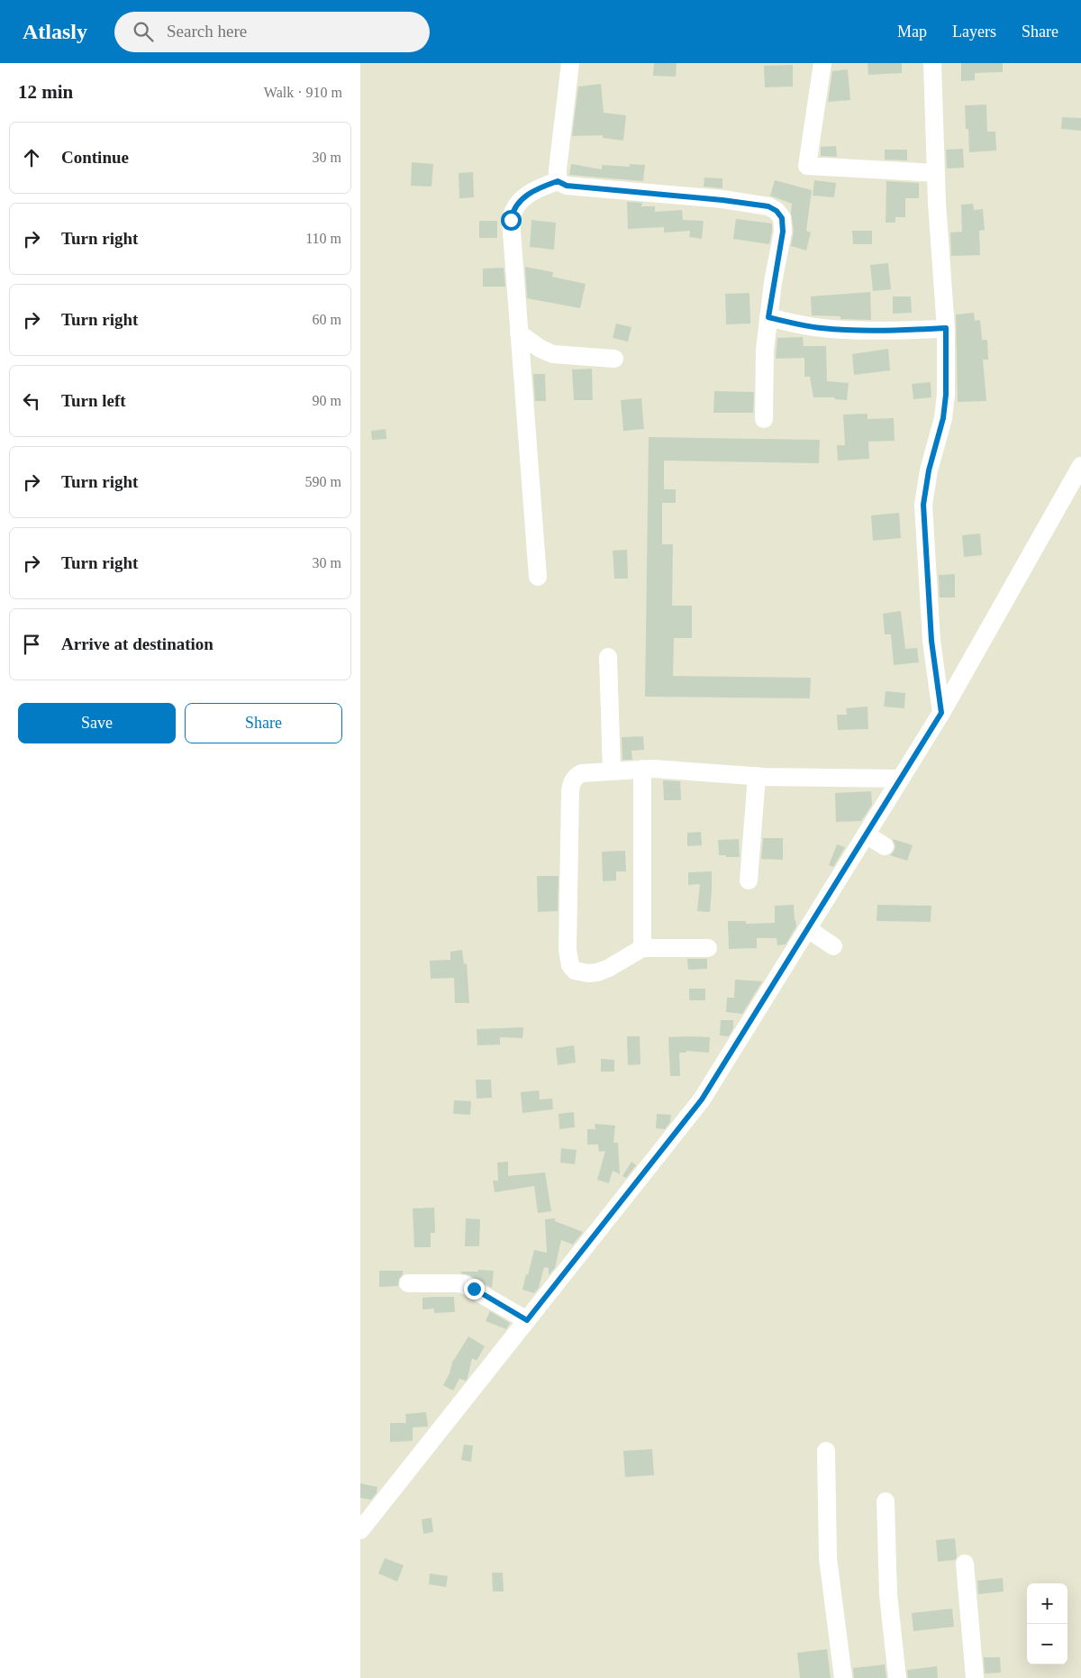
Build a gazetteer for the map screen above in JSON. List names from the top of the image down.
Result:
{
  "page": {
    "header": "Atlasly",
    "search": "Search here",
    "nav": ["Map", "Layers", "Share"],
    "heading": ["12 min", "Walk · 910 m"],
    "list": [
      ["Continue", "30 m"],
      ["Turn right", "110 m"],
      ["Turn right", "60 m"],
      ["Turn left", "90 m"],
      ["Turn right", "590 m"],
      ["Turn right", "30 m"],
      "Arrive at destination"
    ],
    "buttons": ["Save", "Share"],
    "map_buttons": ["+", "−"]
  }
}
